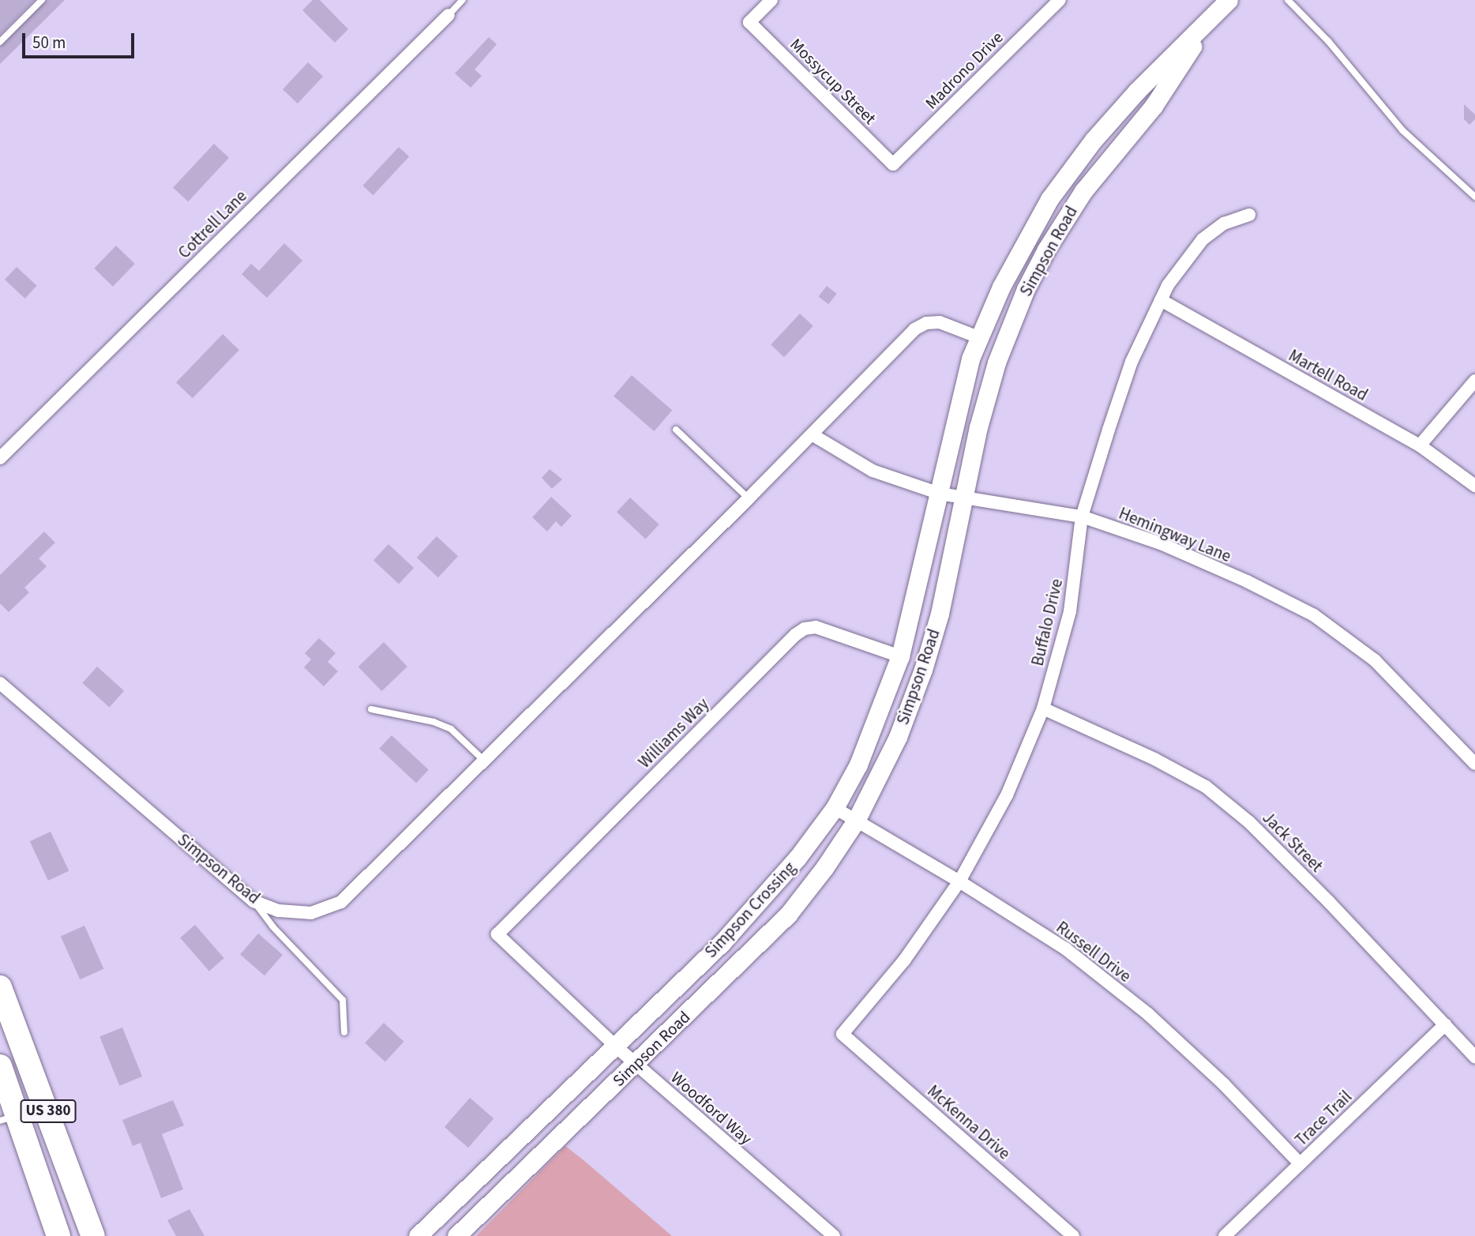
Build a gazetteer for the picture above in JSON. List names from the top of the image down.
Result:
{
  "streets": {
    "highway": ["US 380"],
    "street": [
      "Madrono Drive",
      "Mossycup Street",
      "Cottrell Lane",
      "Simpson Road",
      "Martell Road",
      "Hemingway Lane",
      "Buffalo Drive",
      "Williams Way",
      "Jack Street",
      "Simpson Crossing",
      "Russell Drive",
      "Woodford Way",
      "Trace Trail",
      "McKenna Drive"
    ]
  },
  "crossings": [
    ["Madrono Drive", "Mossycup Street"],
    ["Simpson Road", "Hemingway Lane"],
    ["Simpson Road", "Simpson Crossing"],
    ["Simpson Road", "Russell Drive"],
    ["Simpson Road", "Woodford Way"],
    ["Martell Road", "Buffalo Drive"],
    ["Hemingway Lane", "Buffalo Drive"],
    ["Hemingway Lane", "Simpson Crossing"],
    ["Buffalo Drive", "Jack Street"],
    ["Buffalo Drive", "Russell Drive"],
    ["Buffalo Drive", "McKenna Drive"],
    ["Williams Way", "Simpson Crossing"],
    ["Williams Way", "Woodford Way"],
    ["Jack Street", "Trace Trail"],
    ["Simpson Crossing", "Russell Drive"],
    ["Simpson Crossing", "Woodford Way"],
    ["Russell Drive", "Trace Trail"]
  ],
  "scale_bar": "50 m"
}
